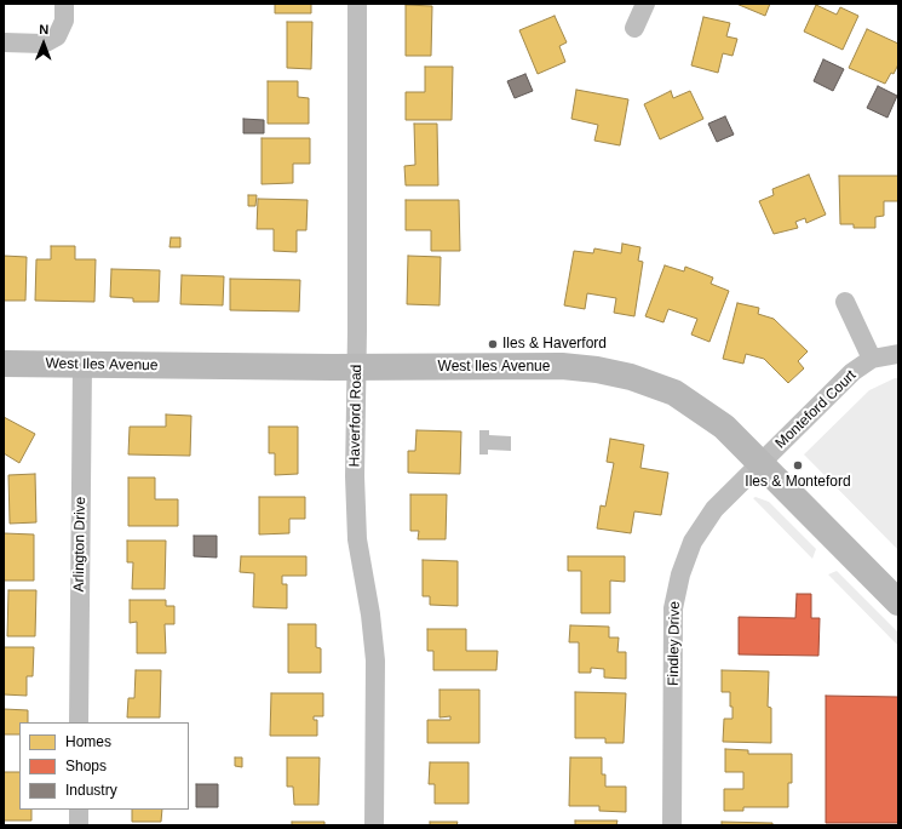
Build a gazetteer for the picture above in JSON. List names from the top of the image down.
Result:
{
  "streets": {
    "street": [
      "West Iles Avenue",
      "Monteford Court",
      "Haverford Road",
      "Arlington Drive",
      "Findley Drive"
    ]
  },
  "crossings": [
    ["West Iles Avenue", "Monteford Court"],
    ["West Iles Avenue", "Haverford Road"],
    ["West Iles Avenue", "Arlington Drive"],
    ["West Iles Avenue", "Findley Drive"],
    ["Monteford Court", "Findley Drive"]
  ],
  "places": ["Iles & Haverford", "Iles & Monteford"],
  "legend": ["Homes", "Shops", "Industry"],
  "north": "top"
}
